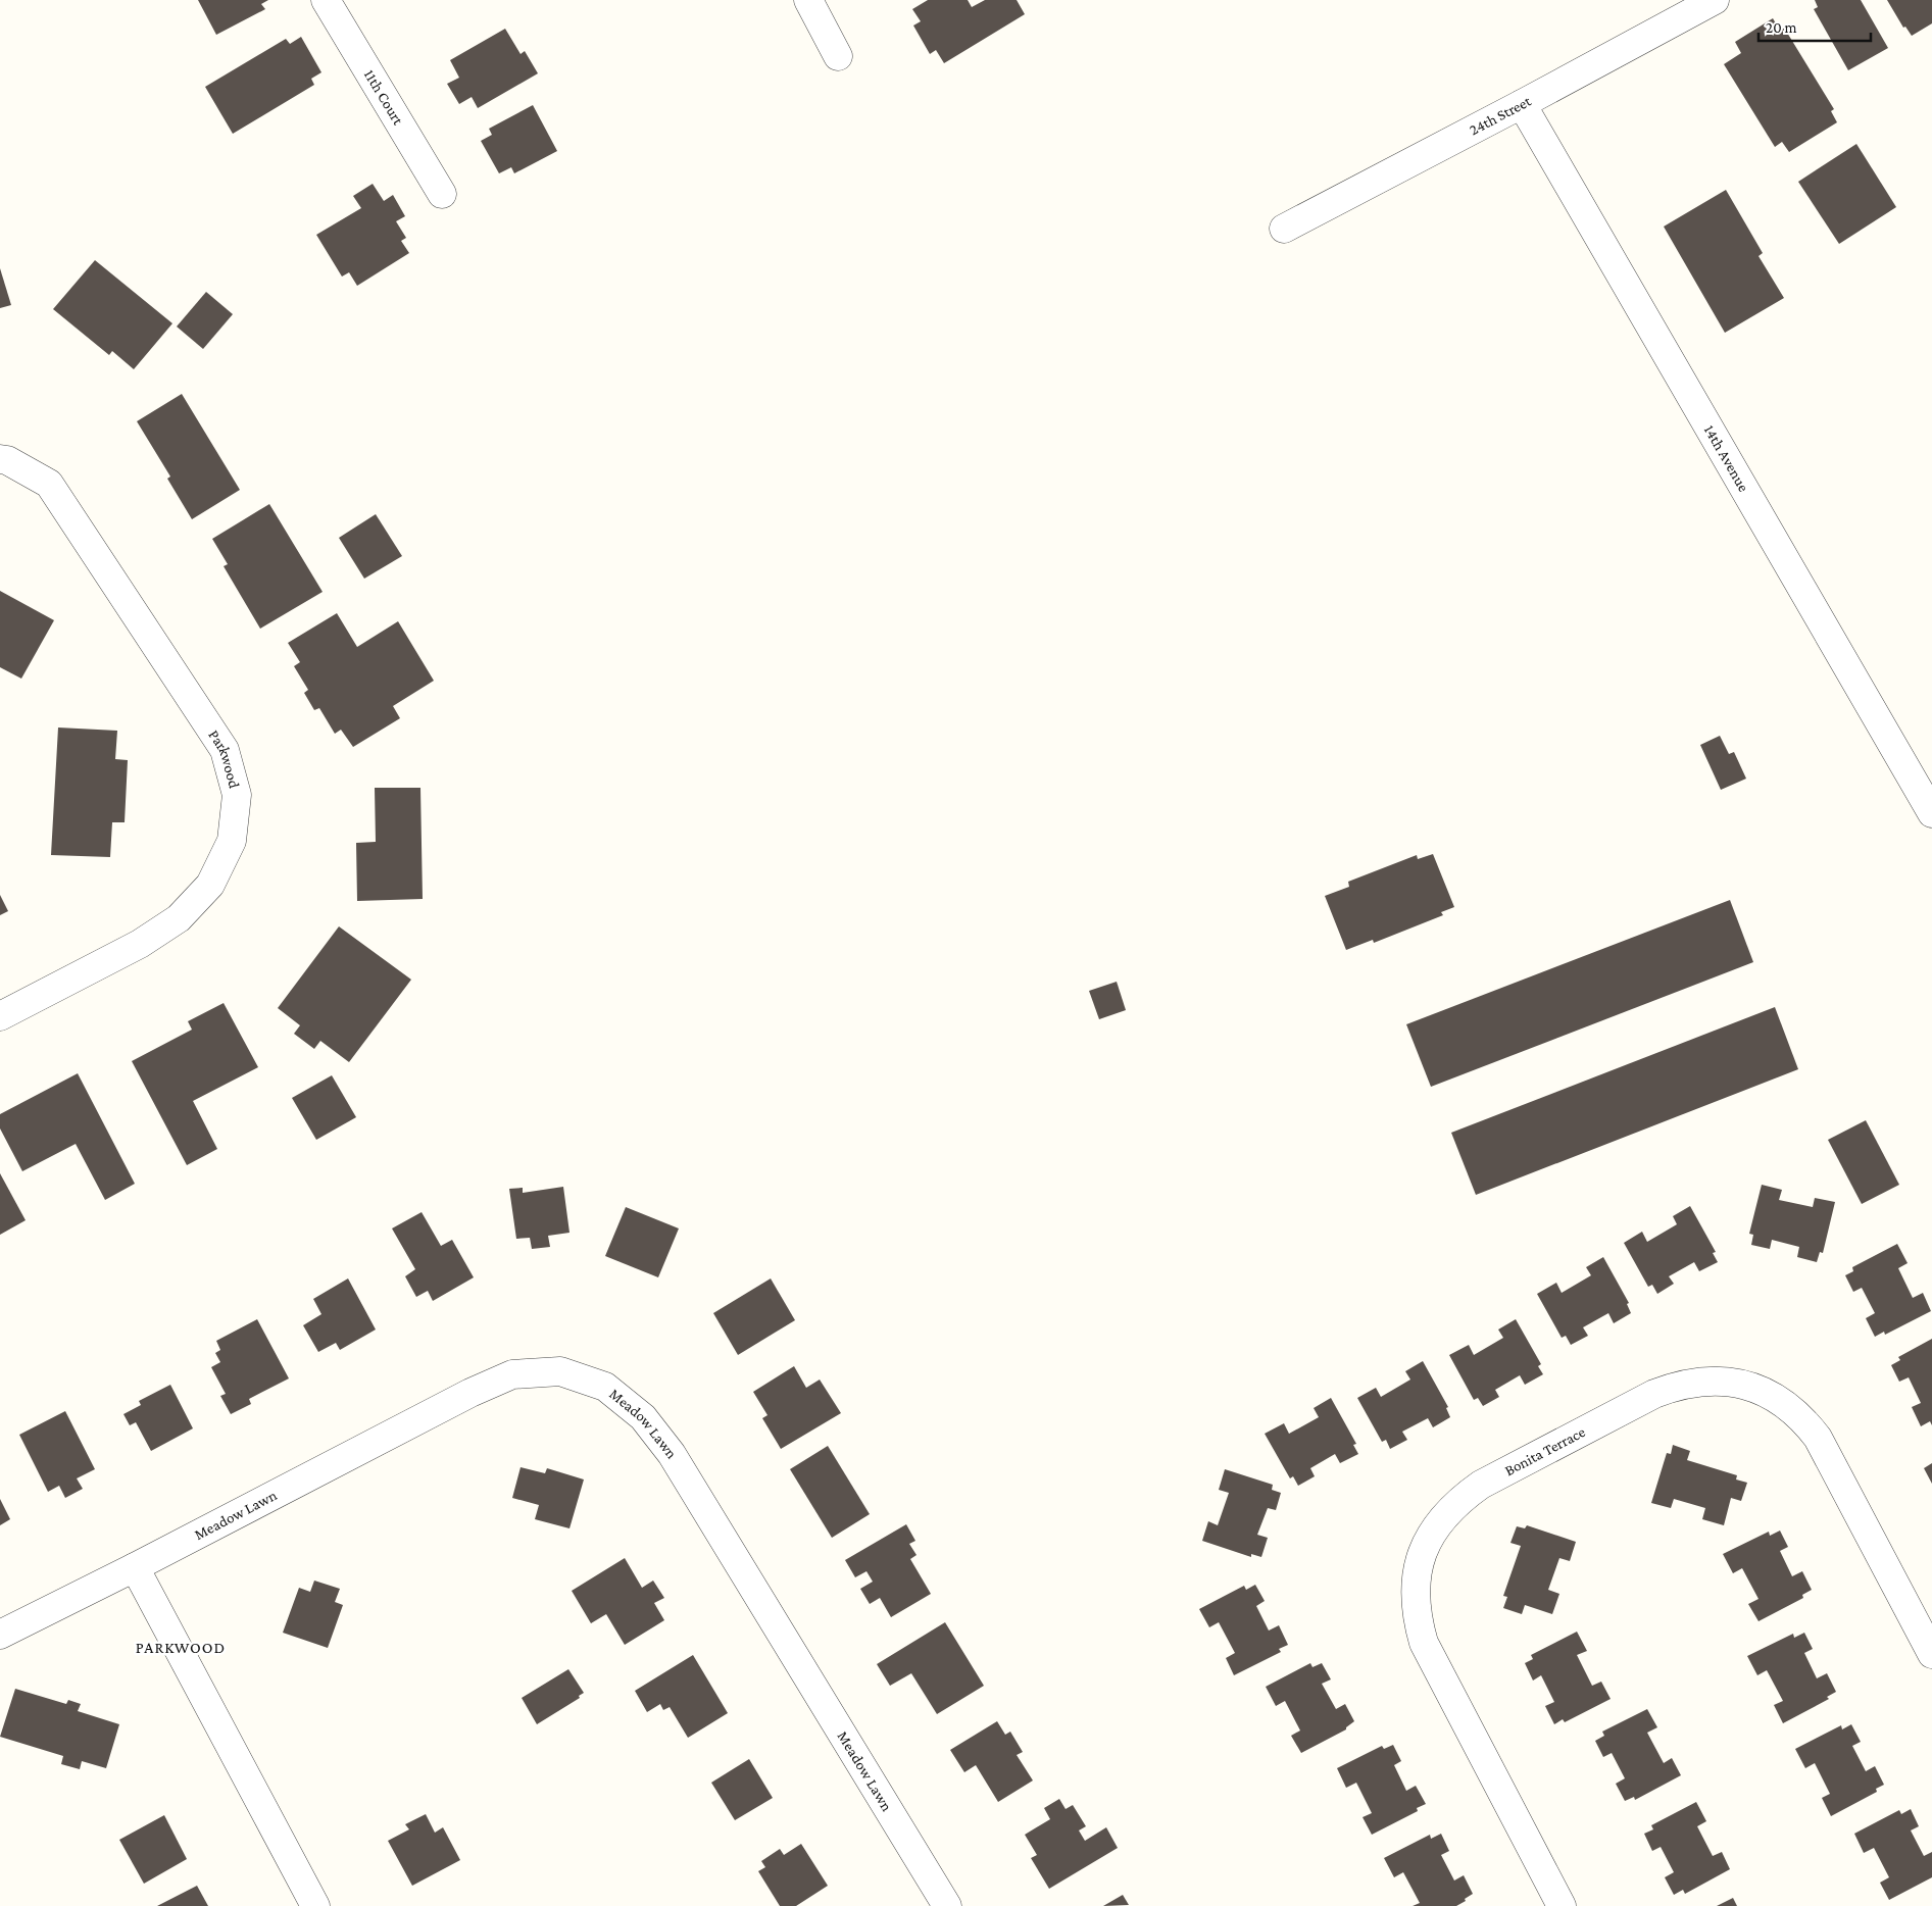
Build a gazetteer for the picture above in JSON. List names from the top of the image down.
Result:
{
  "streets": {
    "street": [
      "11th Court",
      "24th Street",
      "14th Avenue",
      "Parkwood",
      "Meadow Lawn",
      "Bonita Terrace"
    ]
  },
  "crossings": [
    ["24th Street", "14th Avenue"]
  ],
  "districts": ["PARKWOOD"],
  "scale_bar": "20 m"
}
